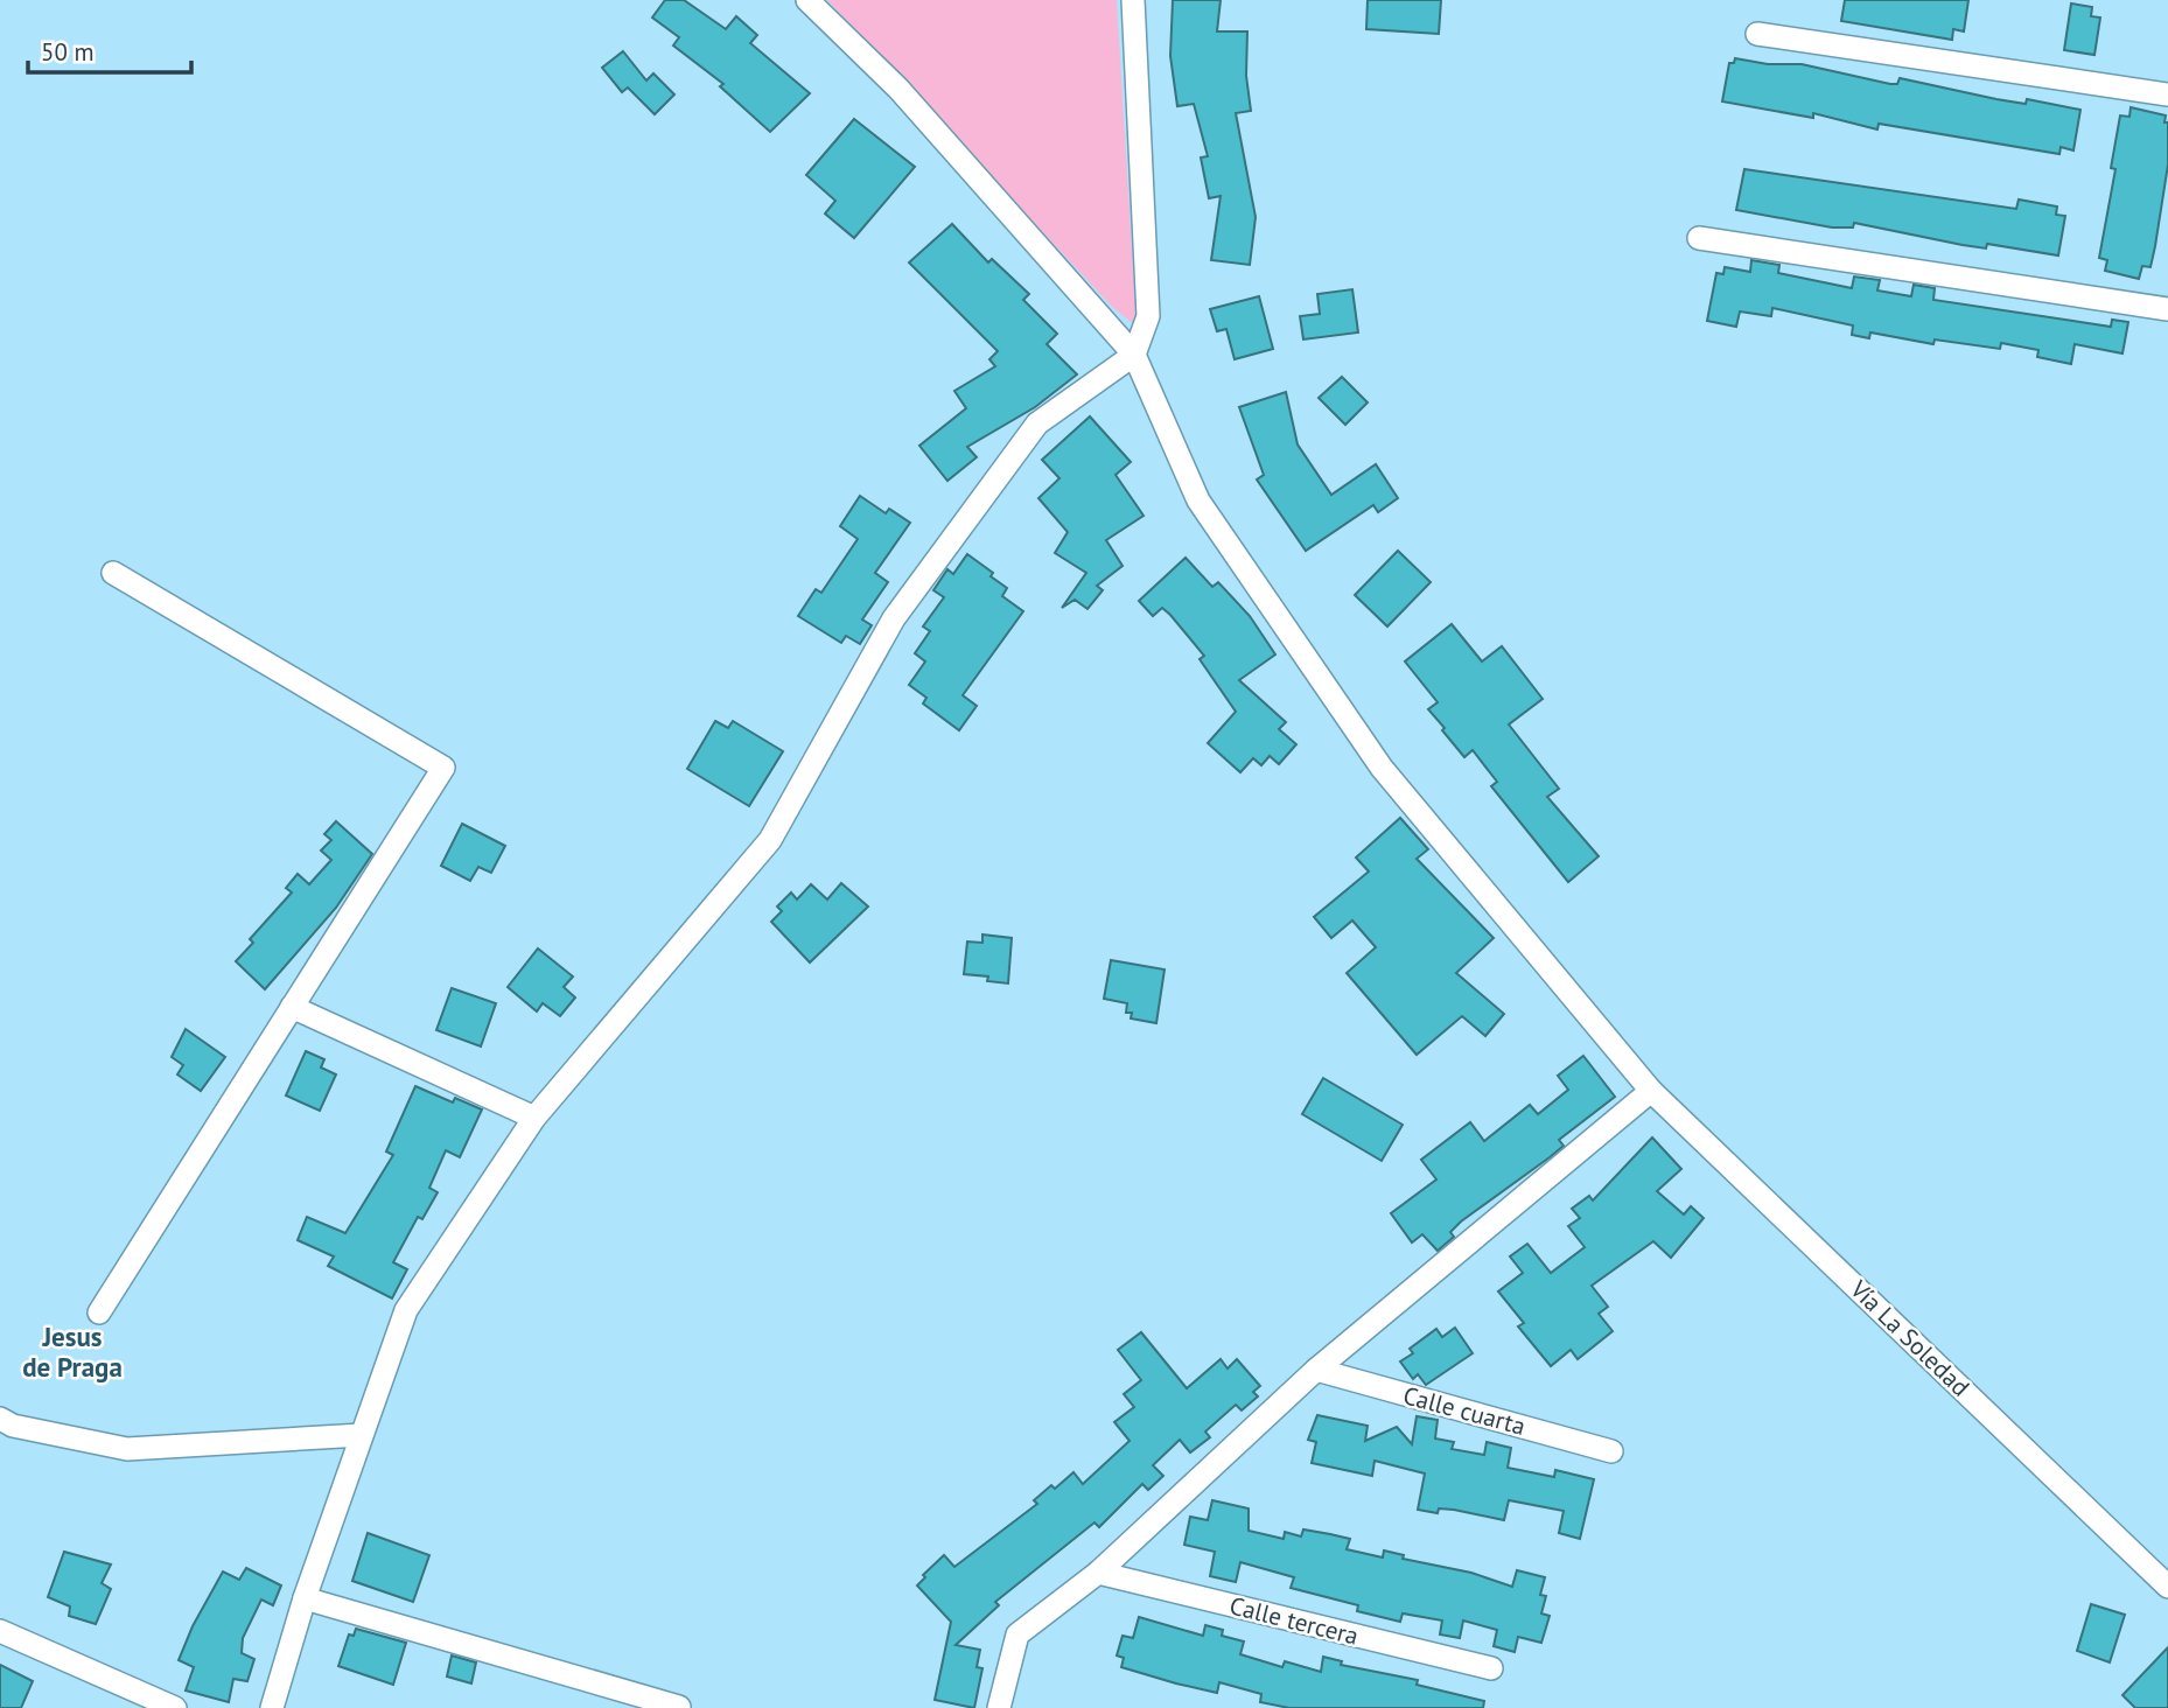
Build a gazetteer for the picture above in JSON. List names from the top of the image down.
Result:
{
  "streets": {
    "street": ["Vía La Soledad", "Calle cuarta", "Calle tercera"]
  },
  "districts": ["Jesus de Praga"],
  "scale_bar": "50 m"
}
